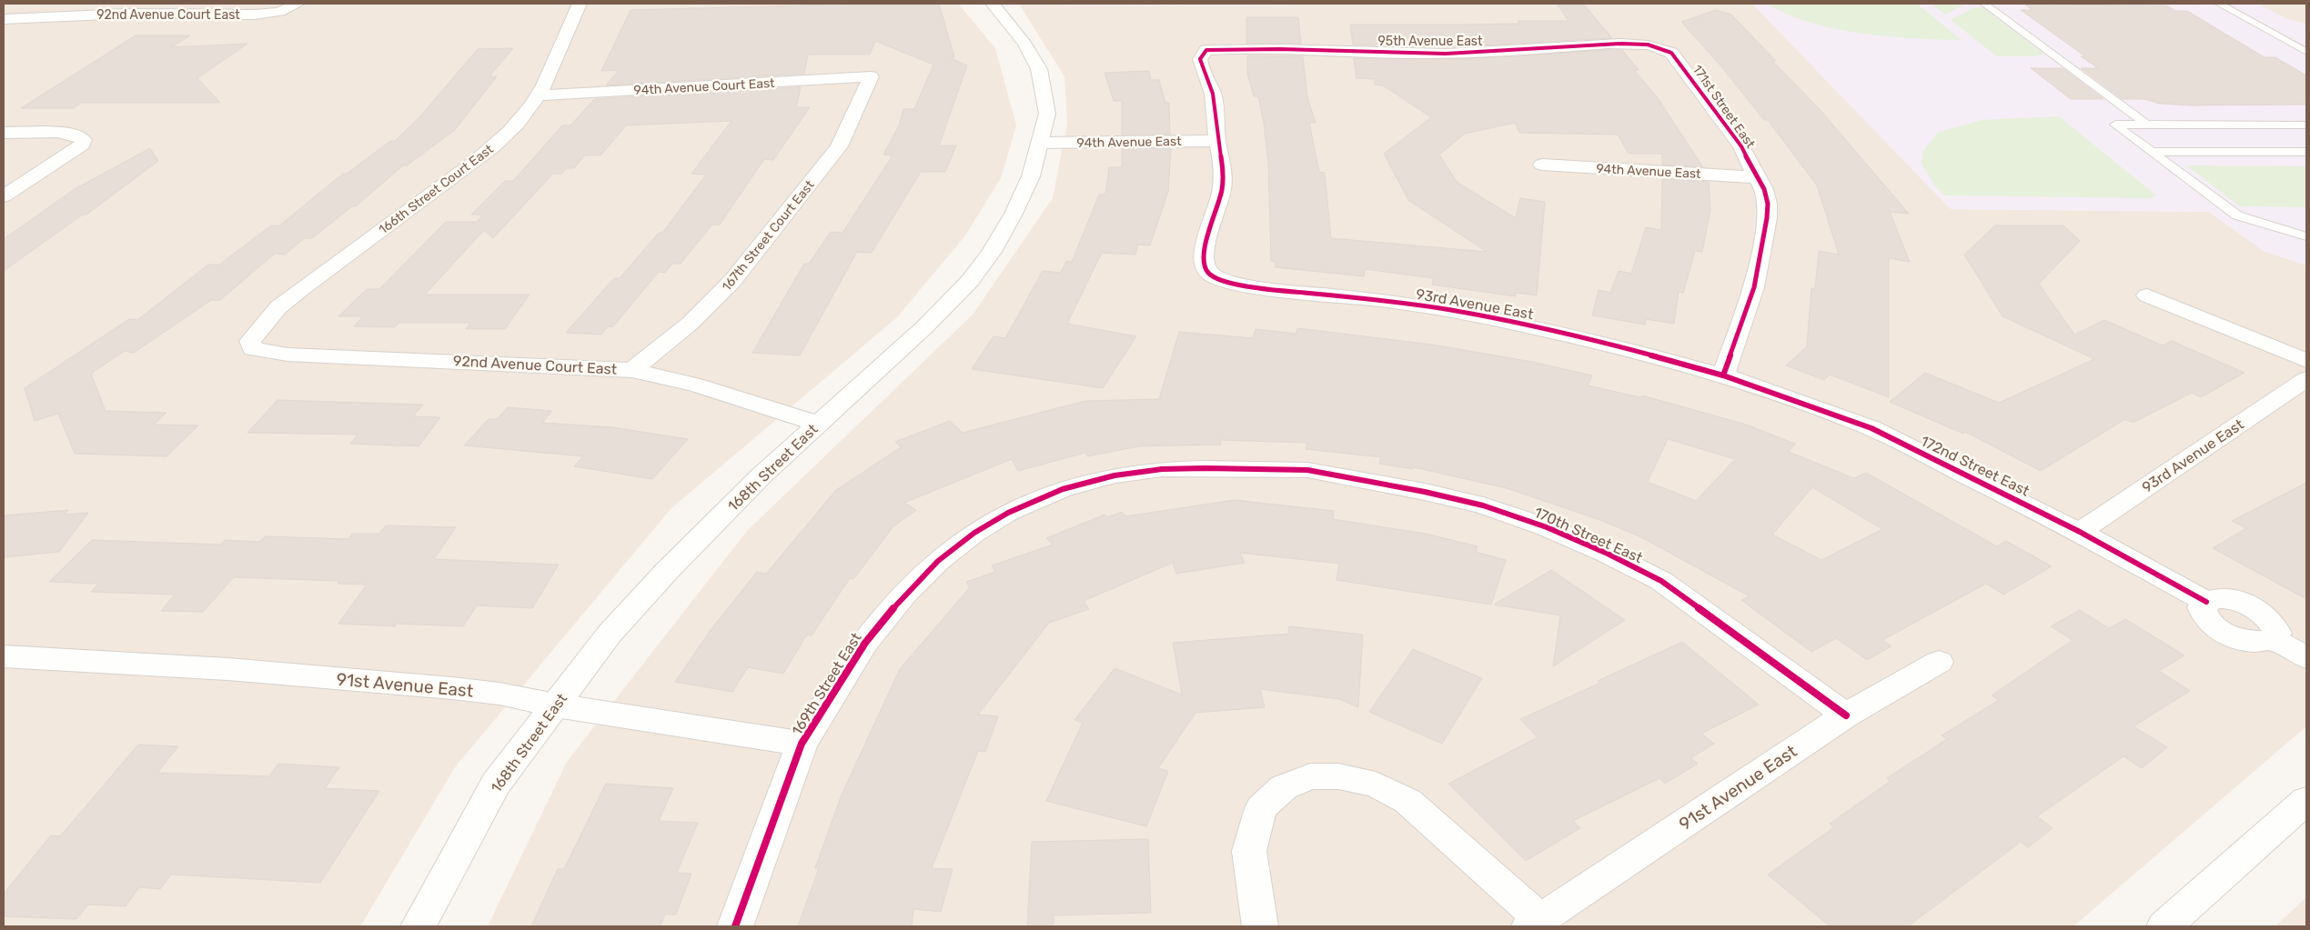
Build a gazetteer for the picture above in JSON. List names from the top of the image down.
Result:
{
  "streets": {
    "street": [
      "92nd Avenue Court East",
      "95th Avenue East",
      "94th Avenue Court East",
      "171st Street East",
      "94th Avenue East",
      "166th Street Court East",
      "167th Street Court East",
      "93rd Avenue East",
      "172nd Street East",
      "168th Street East",
      "170th Street East",
      "169th Street East",
      "91st Avenue East"
    ]
  },
  "crossings": [
    ["92nd Avenue Court East", "166th Street Court East"],
    ["92nd Avenue Court East", "167th Street Court East"],
    ["92nd Avenue Court East", "168th Street East"],
    ["95th Avenue East", "171st Street East"],
    ["95th Avenue East", "94th Avenue East"],
    ["95th Avenue East", "93rd Avenue East"],
    ["94th Avenue Court East", "166th Street Court East"],
    ["94th Avenue Court East", "167th Street Court East"],
    ["171st Street East", "94th Avenue East"],
    ["171st Street East", "93rd Avenue East"],
    ["171st Street East", "172nd Street East"],
    ["94th Avenue East", "93rd Avenue East"],
    ["94th Avenue East", "168th Street East"],
    ["93rd Avenue East", "172nd Street East"],
    ["168th Street East", "91st Avenue East"],
    ["170th Street East", "169th Street East"],
    ["170th Street East", "91st Avenue East"],
    ["169th Street East", "91st Avenue East"]
  ]
}
